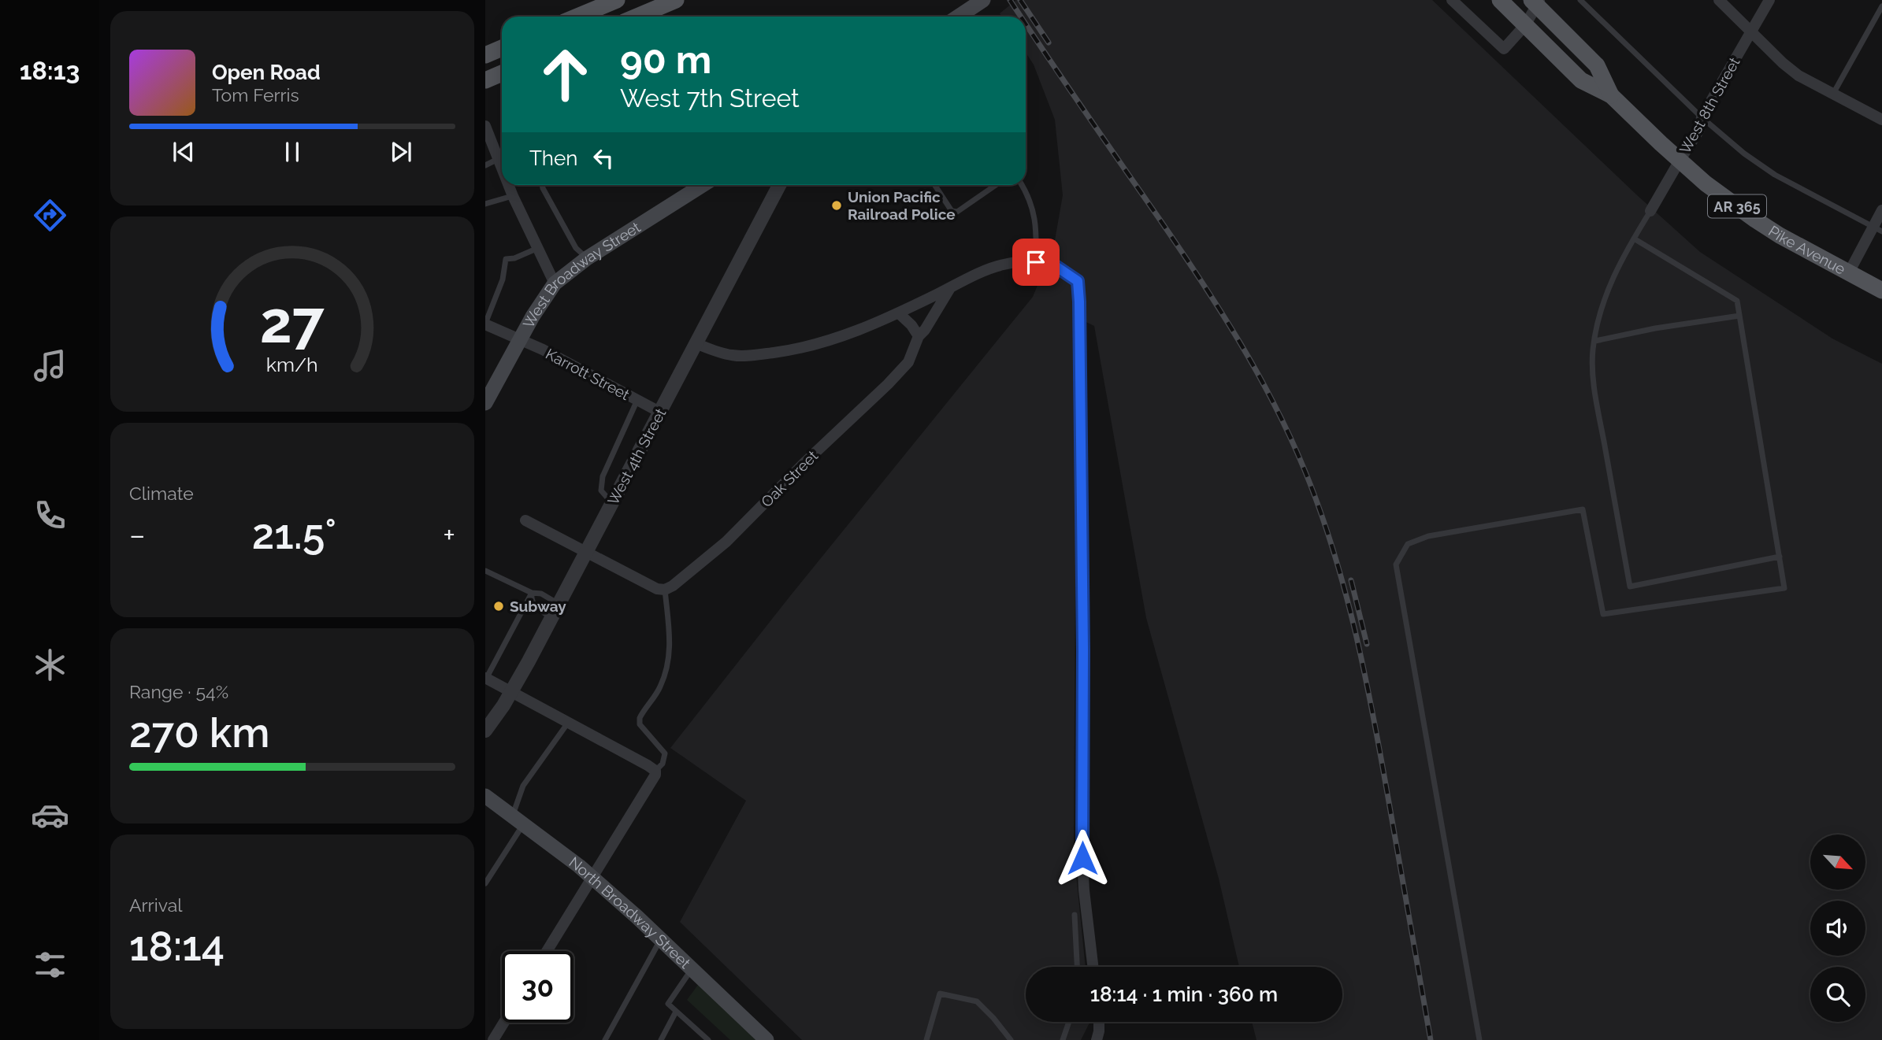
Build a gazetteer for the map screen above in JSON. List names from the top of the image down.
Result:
{
  "streets": {
    "main road": [
      "AR 365",
      "Pike Avenue",
      "West Broadway Street",
      "North Broadway Street"
    ],
    "street": [
      "West 8th Street",
      "Karrott Street",
      "West 4th Street",
      "Oak Street"
    ]
  },
  "crossings": [
    ["West 8th Street", "Pike Avenue"],
    ["West Broadway Street", "Karrott Street"],
    ["Karrott Street", "West 4th Street"]
  ],
  "places": ["Union Pacific Railroad Police", "Subway"],
  "north": "bottom right",
  "page": {
    "tabs": "18:13",
    "turn": ["90 m", "West 7th Street"],
    "song": ["Open Road", "Tom Ferris"],
    "then": "Then",
    "tile": [
      "Climate",
      ["Range · 54%", "270 km"],
      ["Arrival", "18:14"]
    ],
    "heat": ["−", "21.5°", "+"],
    "limit": "30",
    "trip": "18:14 · 1 min · 360 m",
    "gauge": ["27", "km/h"]
  }
}
